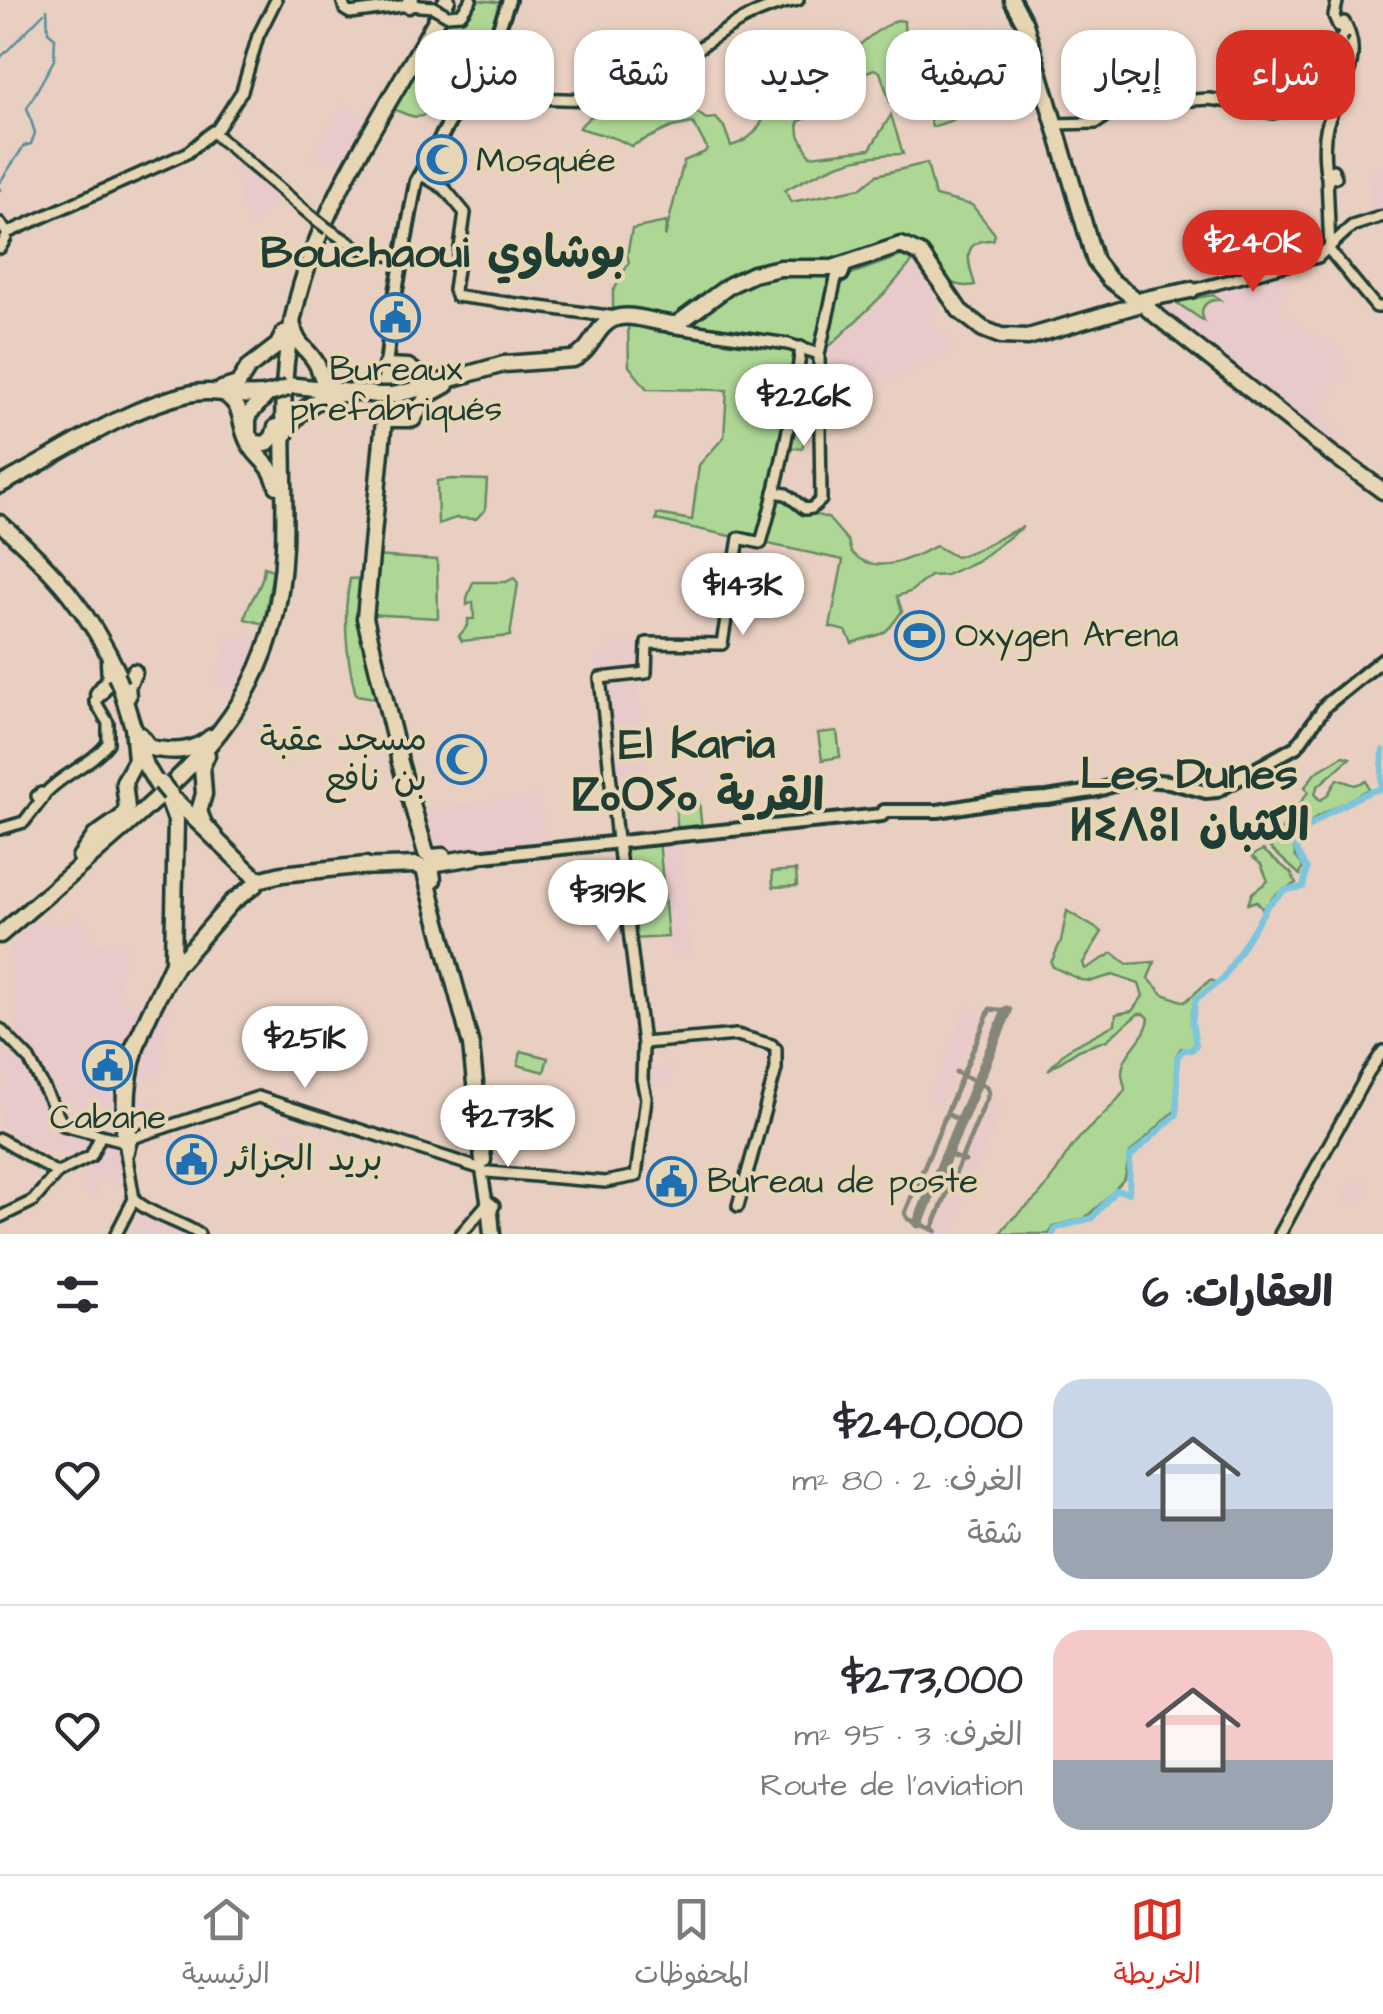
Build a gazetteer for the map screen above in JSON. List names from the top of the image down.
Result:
{
  "districts": ["Bouchaoui بوشاوي", "El Karia ⵇⴰⵔⵢⴰ القرية", "Les Dunes ⵍⵉⴷⵓⵏ الكثبان"],
  "places": {
    "mosque": ["Mosquée", "مسجد عقبة بن نافع"],
    "public building": [
      "Bureaux prefabriqués",
      "Cabane",
      "بريد الجزائر",
      "Bureau de poste"
    ],
    "sports": ["Oxygen Arena"]
  },
  "page": {
    "chip": [
      "شراء",
      "إيجار",
      "تصفية",
      "جديد",
      "شقة",
      "منزل"
    ],
    "price": [
      "$240K",
      "$226K",
      "$143K",
      "$319K",
      "$251K",
      "$273K"
    ],
    "heading": "العقارات: 6",
    "list": [
      {
        "name": "$240,000",
        "note": "الغرف: 2 · 80 m² · شقة"
      },
      {
        "name": "$273,000",
        "note": "الغرف: 3 · 95 m² · Route de l'aviation"
      }
    ],
    "tabs": ["الخريطة", "المحفوظات", "الرئيسية"]
  }
}
